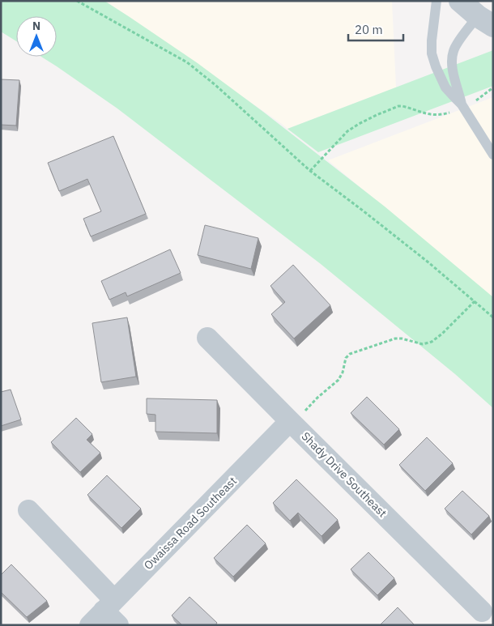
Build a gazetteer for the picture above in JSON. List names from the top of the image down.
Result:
{
  "streets": {
    "street": ["Shady Drive Southeast", "Owaissa Road Southeast"]
  },
  "crossings": [
    ["Shady Drive Southeast", "Owaissa Road Southeast"]
  ],
  "scale_bar": "20 m",
  "north": "top"
}
